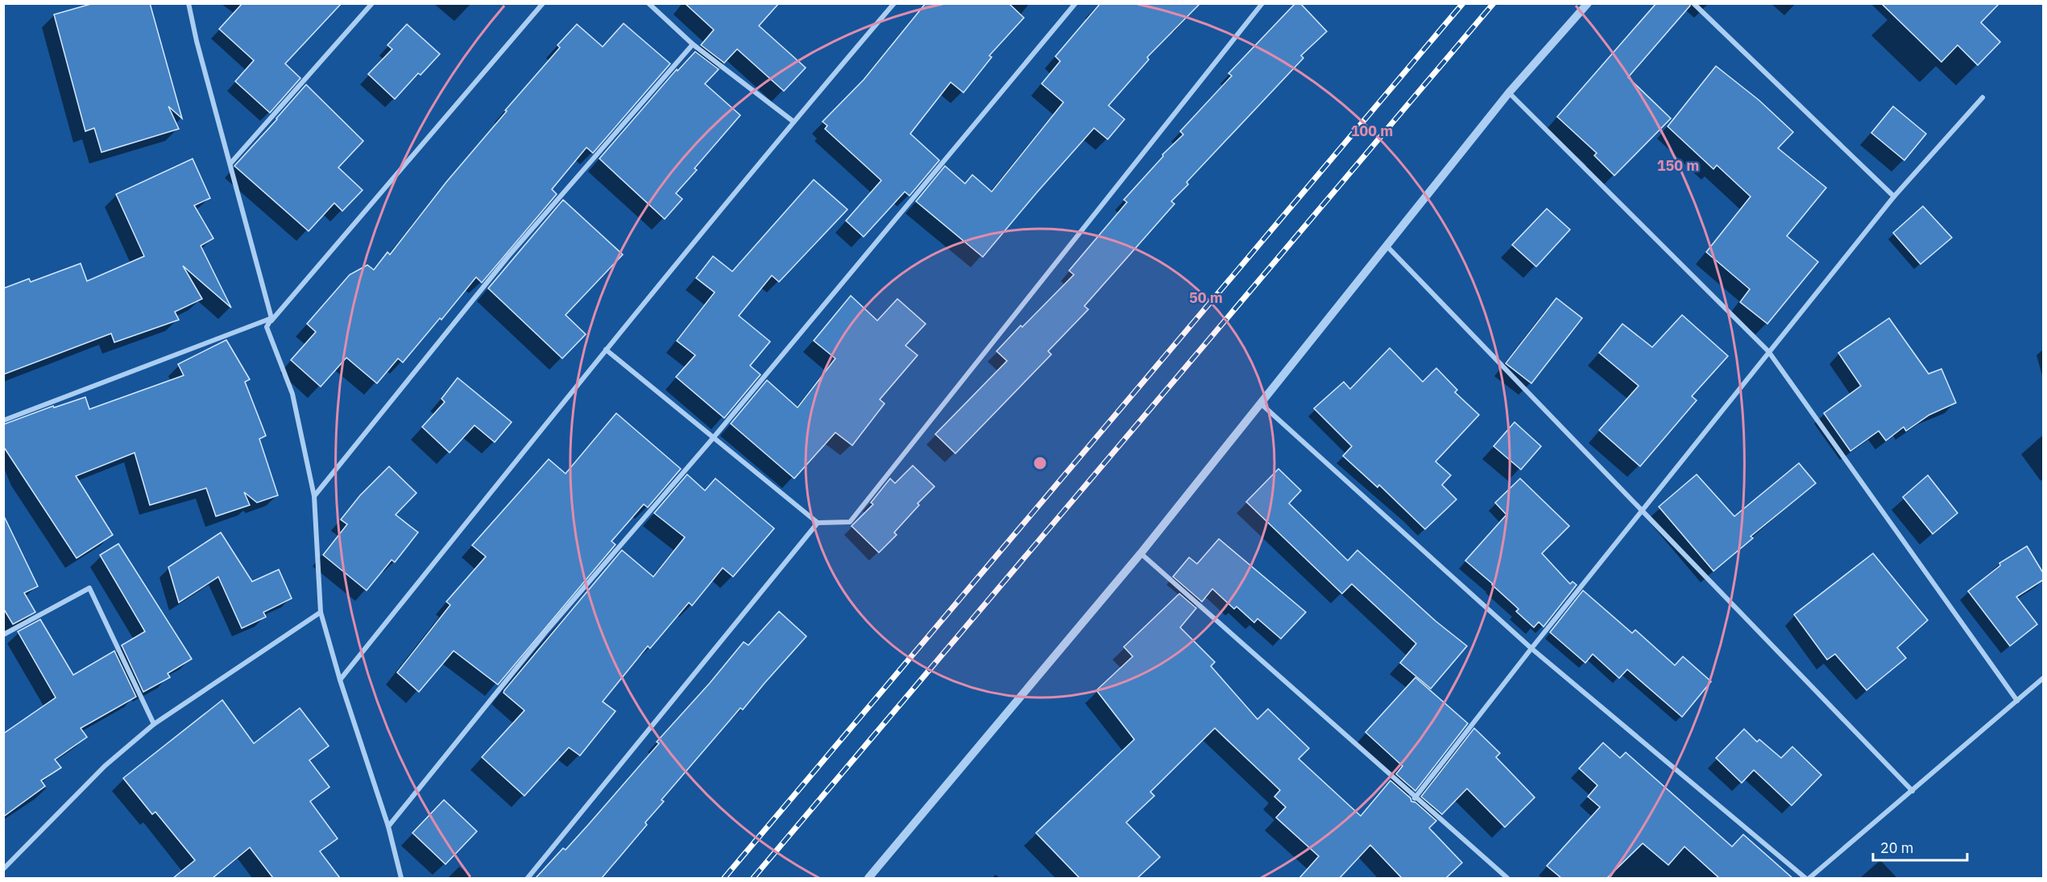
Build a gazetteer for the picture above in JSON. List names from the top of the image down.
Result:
{
  "scale_bar": "20 m",
  "rings": ["100 m", "150 m", "50 m"]
}
